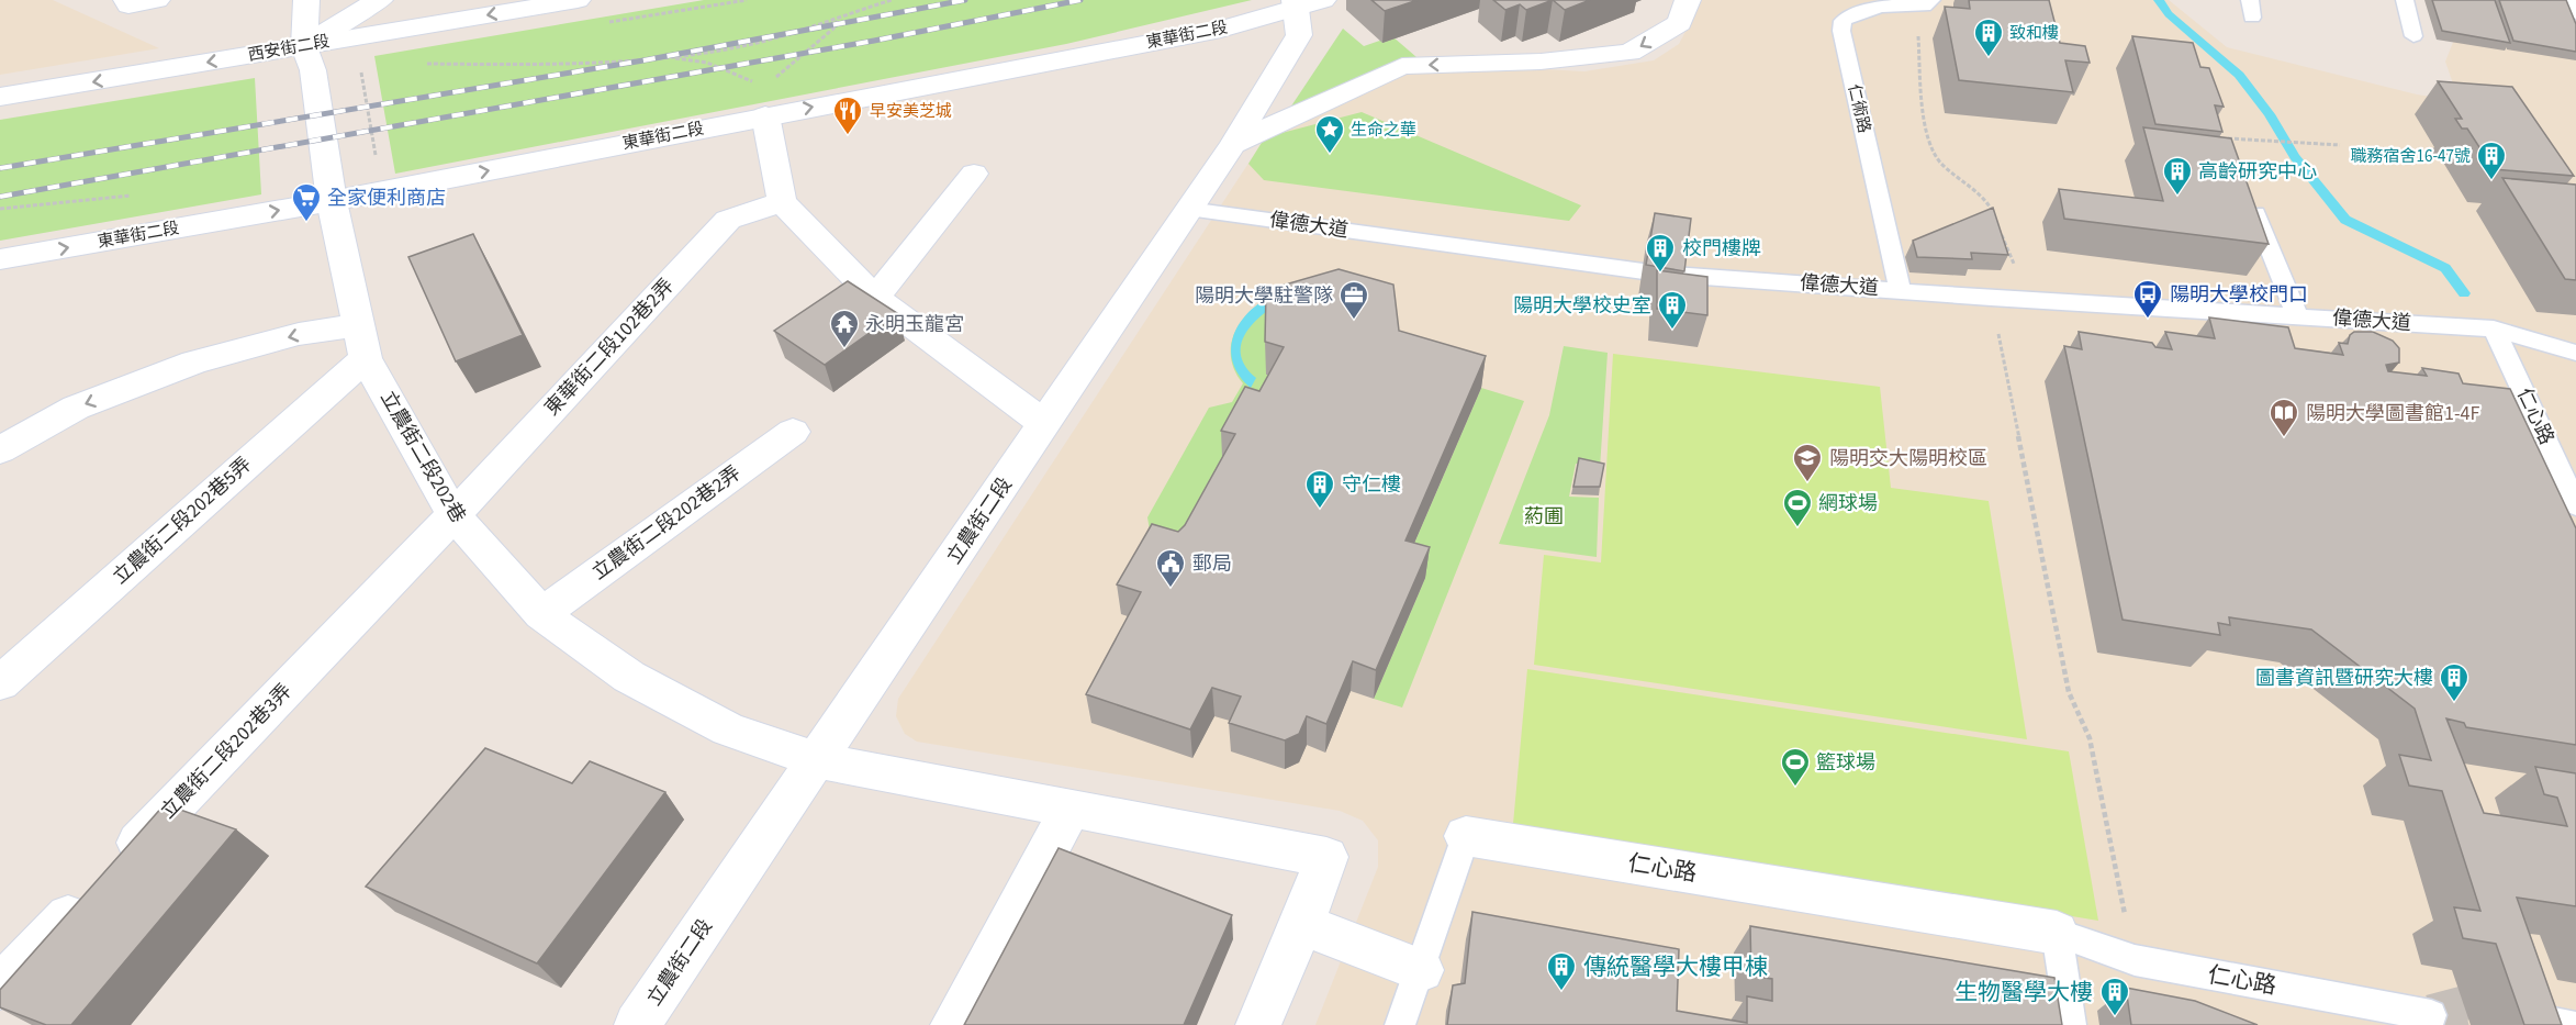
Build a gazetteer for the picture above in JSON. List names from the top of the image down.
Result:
{
  "streets": {
    "street": [
      "東華街二段",
      "西安街二段",
      "東華街二段102巷2弄",
      "仁心路",
      "立農街二段202巷",
      "立農街二段202巷5弄",
      "立農街二段",
      "立農街二段202巷2弄",
      "立農街二段202巷3弄"
    ],
    "lane": ["仁術路", "偉德大道"]
  },
  "crossings": [
    ["東華街二段", "立農街二段202巷"],
    ["東華街二段", "立農街二段"],
    ["西安街二段", "立農街二段202巷"],
    ["仁術路", "偉德大道"],
    ["偉德大道", "仁心路"],
    ["偉德大道", "立農街二段"],
    ["東華街二段102巷2弄", "立農街二段202巷"],
    ["東華街二段102巷2弄", "立農街二段202巷3弄"],
    ["立農街二段202巷", "立農街二段202巷5弄"],
    ["立農街二段202巷", "立農街二段"],
    ["立農街二段202巷", "立農街二段202巷2弄"],
    ["立農街二段202巷", "立農街二段202巷3弄"]
  ],
  "parks": ["葯圃"],
  "places": {
    "building": [
      "致和樓",
      "職務宿舍16-47號",
      "高齡研究中心",
      "校門樓牌",
      "陽明大學校史室",
      "守仁樓",
      "圖書資訊暨研究大樓",
      "傳統醫學大樓甲棟",
      "生物醫學大樓"
    ],
    "restaurant": ["早安美芝城"],
    "place": ["生命之華"],
    "supermarket": ["全家便利商店"],
    "bus stop": ["陽明大學校門口"],
    "office": ["陽明大學駐警隊"],
    "temple": ["永明玉龍宮"],
    "library": ["陽明大學圖書館1-4F"],
    "school or university": ["陽明交大陽明校區"],
    "sports": ["網球場", "籃球場"],
    "public building": ["郵局"]
  }
}
